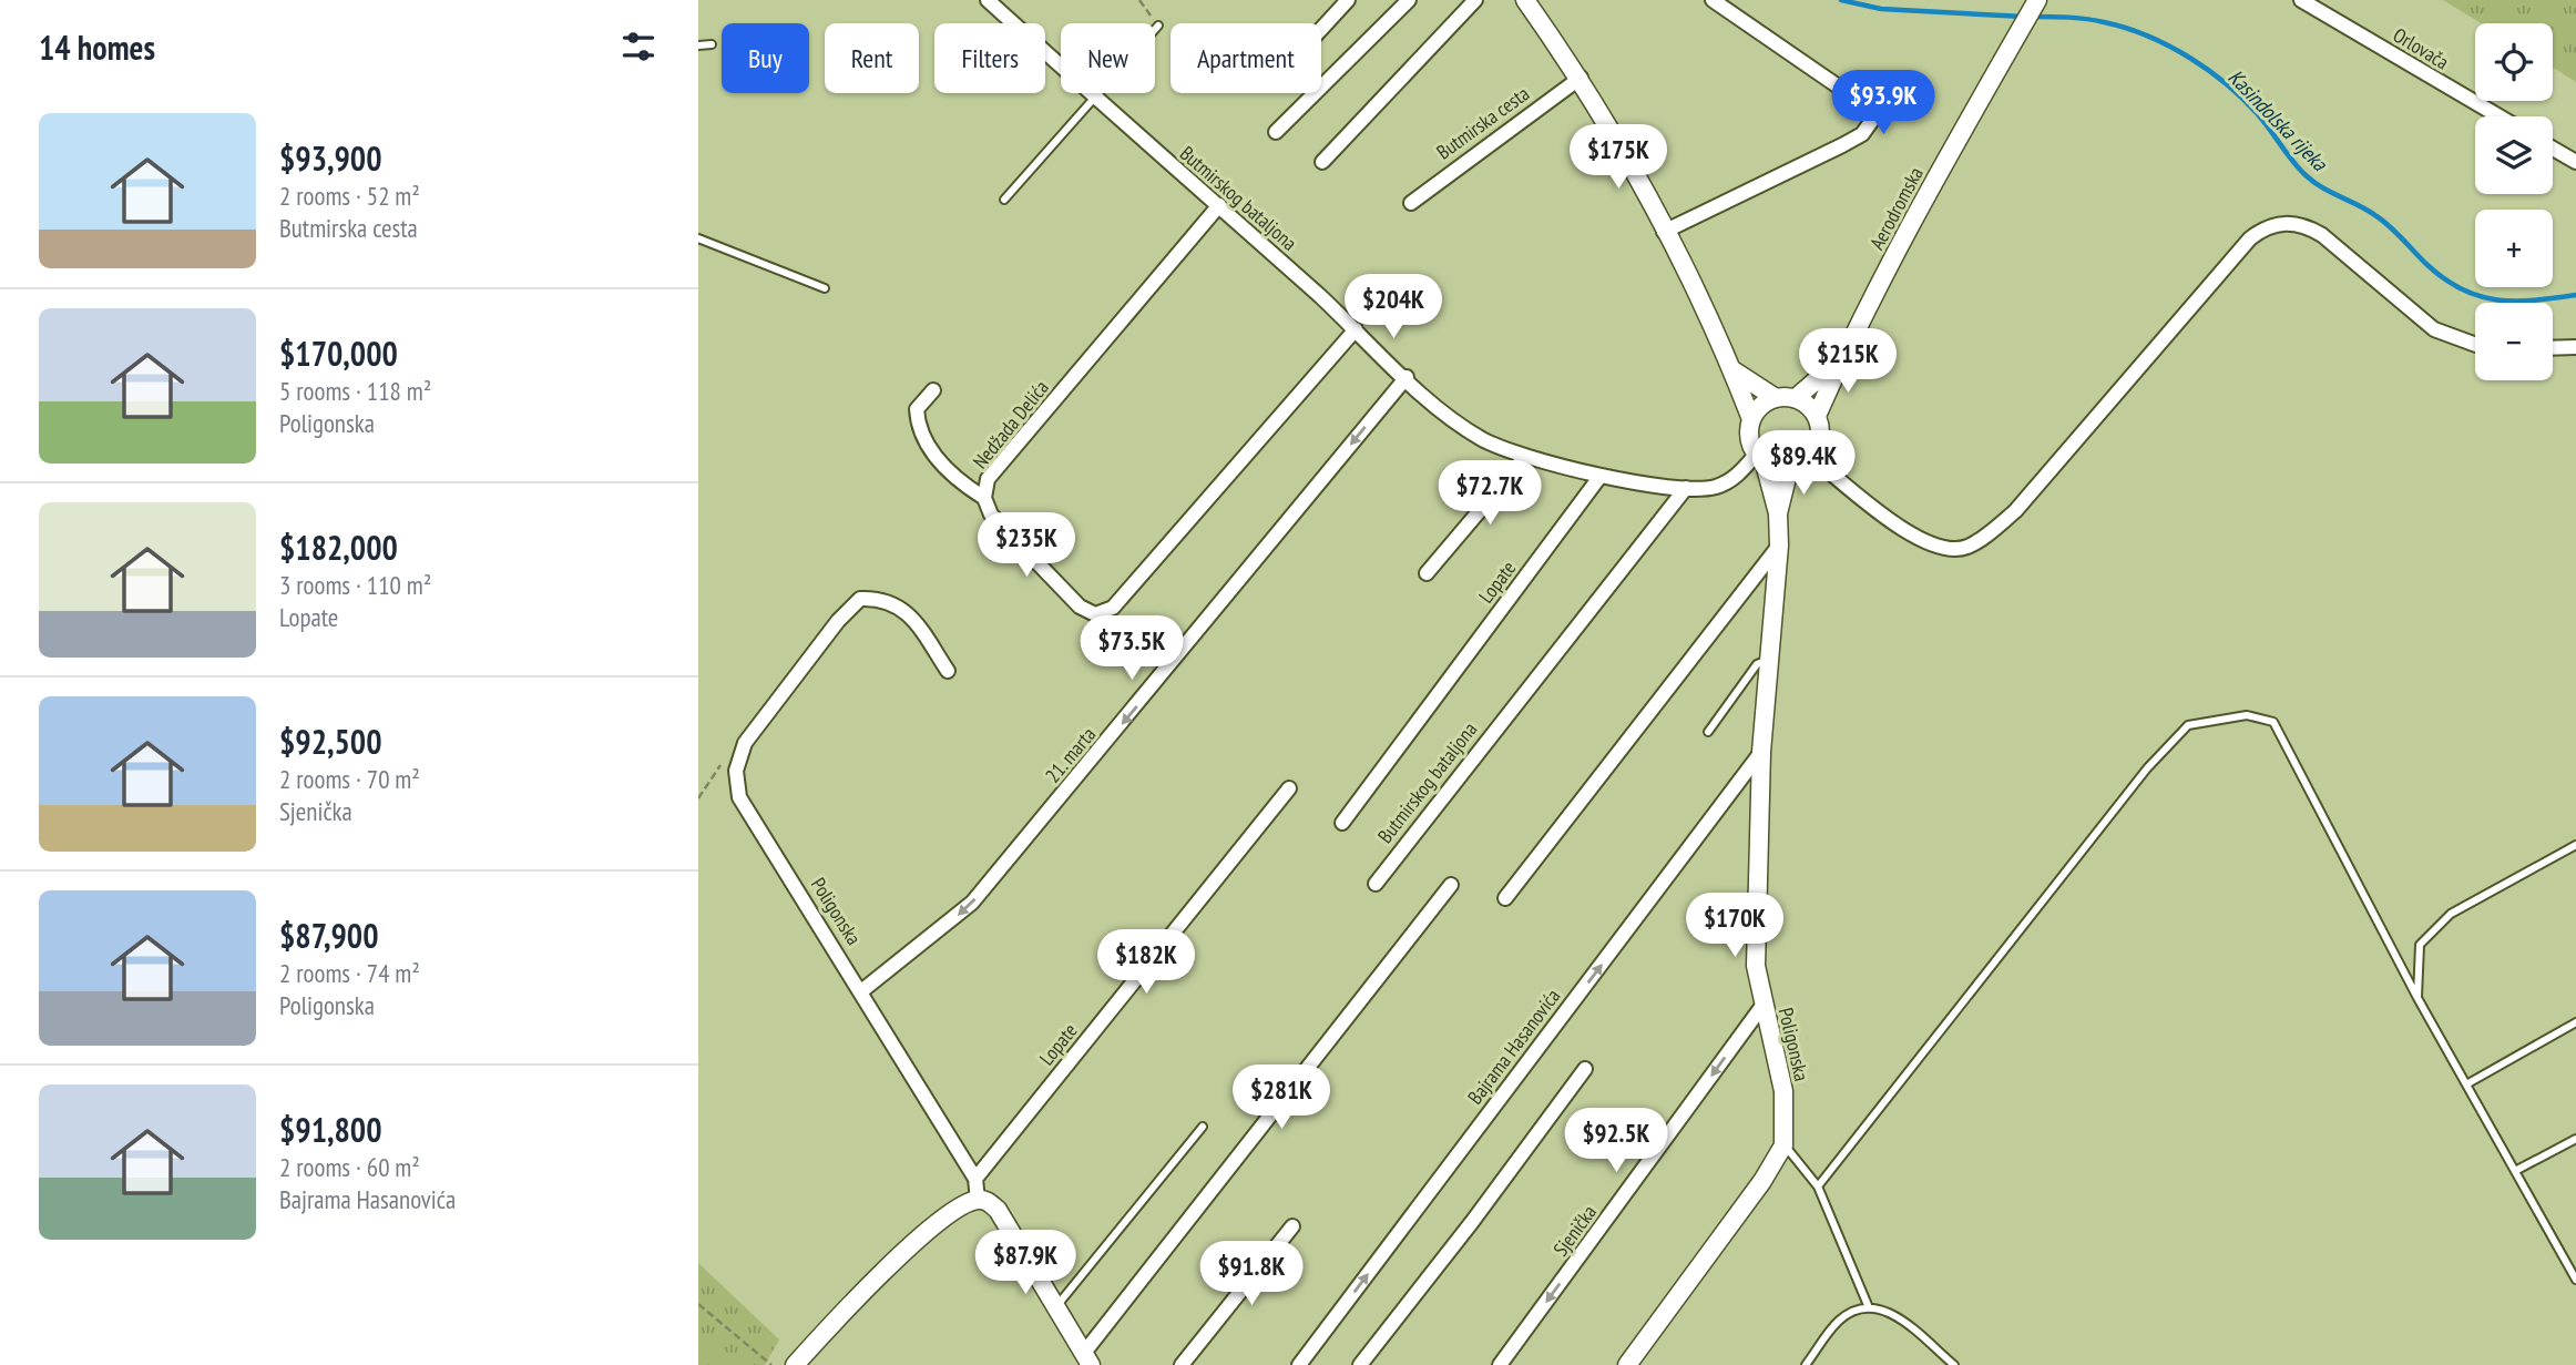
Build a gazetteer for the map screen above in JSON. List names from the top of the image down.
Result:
{
  "streets": {
    "street": [
      "Orlovača",
      "Butmirska cesta",
      "Butmirskog bataljona",
      "Aerodromska",
      "Nedžada Delića",
      "Lopate",
      "21. marta",
      "Poligonska",
      "Bajrama Hasanovića",
      "Sjenička"
    ]
  },
  "crossings": [
    ["Butmirskog bataljona", "Aerodromska"],
    ["Butmirskog bataljona", "Nedžada Delića"],
    ["Butmirskog bataljona", "Lopate"],
    ["Butmirskog bataljona", "21. marta"],
    ["Butmirskog bataljona", "Poligonska"],
    ["Aerodromska", "Poligonska"],
    ["Lopate", "Poligonska"],
    ["21. marta", "Poligonska"],
    ["Poligonska", "Bajrama Hasanovića"],
    ["Poligonska", "Sjenička"]
  ],
  "one_way": ["21. marta"],
  "water": ["Kasindolska rijeka"],
  "page": {
    "heading": "14 homes",
    "map_buttons": ["+", "−"],
    "chip": [
      "Buy",
      "Rent",
      "Filters",
      "New",
      "Apartment"
    ],
    "price": [
      "$93.9K",
      "$175K",
      "$204K",
      "$215K",
      "$89.4K",
      "$72.7K",
      "$235K",
      "$73.5K",
      "$170K",
      "$182K",
      "$281K",
      "$92.5K",
      "$87.9K",
      "$91.8K"
    ],
    "list": [
      {
        "name": "$93,900",
        "note": "2 rooms · 52 m² · Butmirska cesta"
      },
      {
        "name": "$170,000",
        "note": "5 rooms · 118 m² · Poligonska"
      },
      {
        "name": "$182,000",
        "note": "3 rooms · 110 m² · Lopate"
      },
      {
        "name": "$92,500",
        "note": "2 rooms · 70 m² · Sjenička"
      },
      {
        "name": "$87,900",
        "note": "2 rooms · 74 m² · Poligonska"
      },
      {
        "name": "$91,800",
        "note": "2 rooms · 60 m² · Bajrama Hasanovića"
      }
    ]
  }
}
